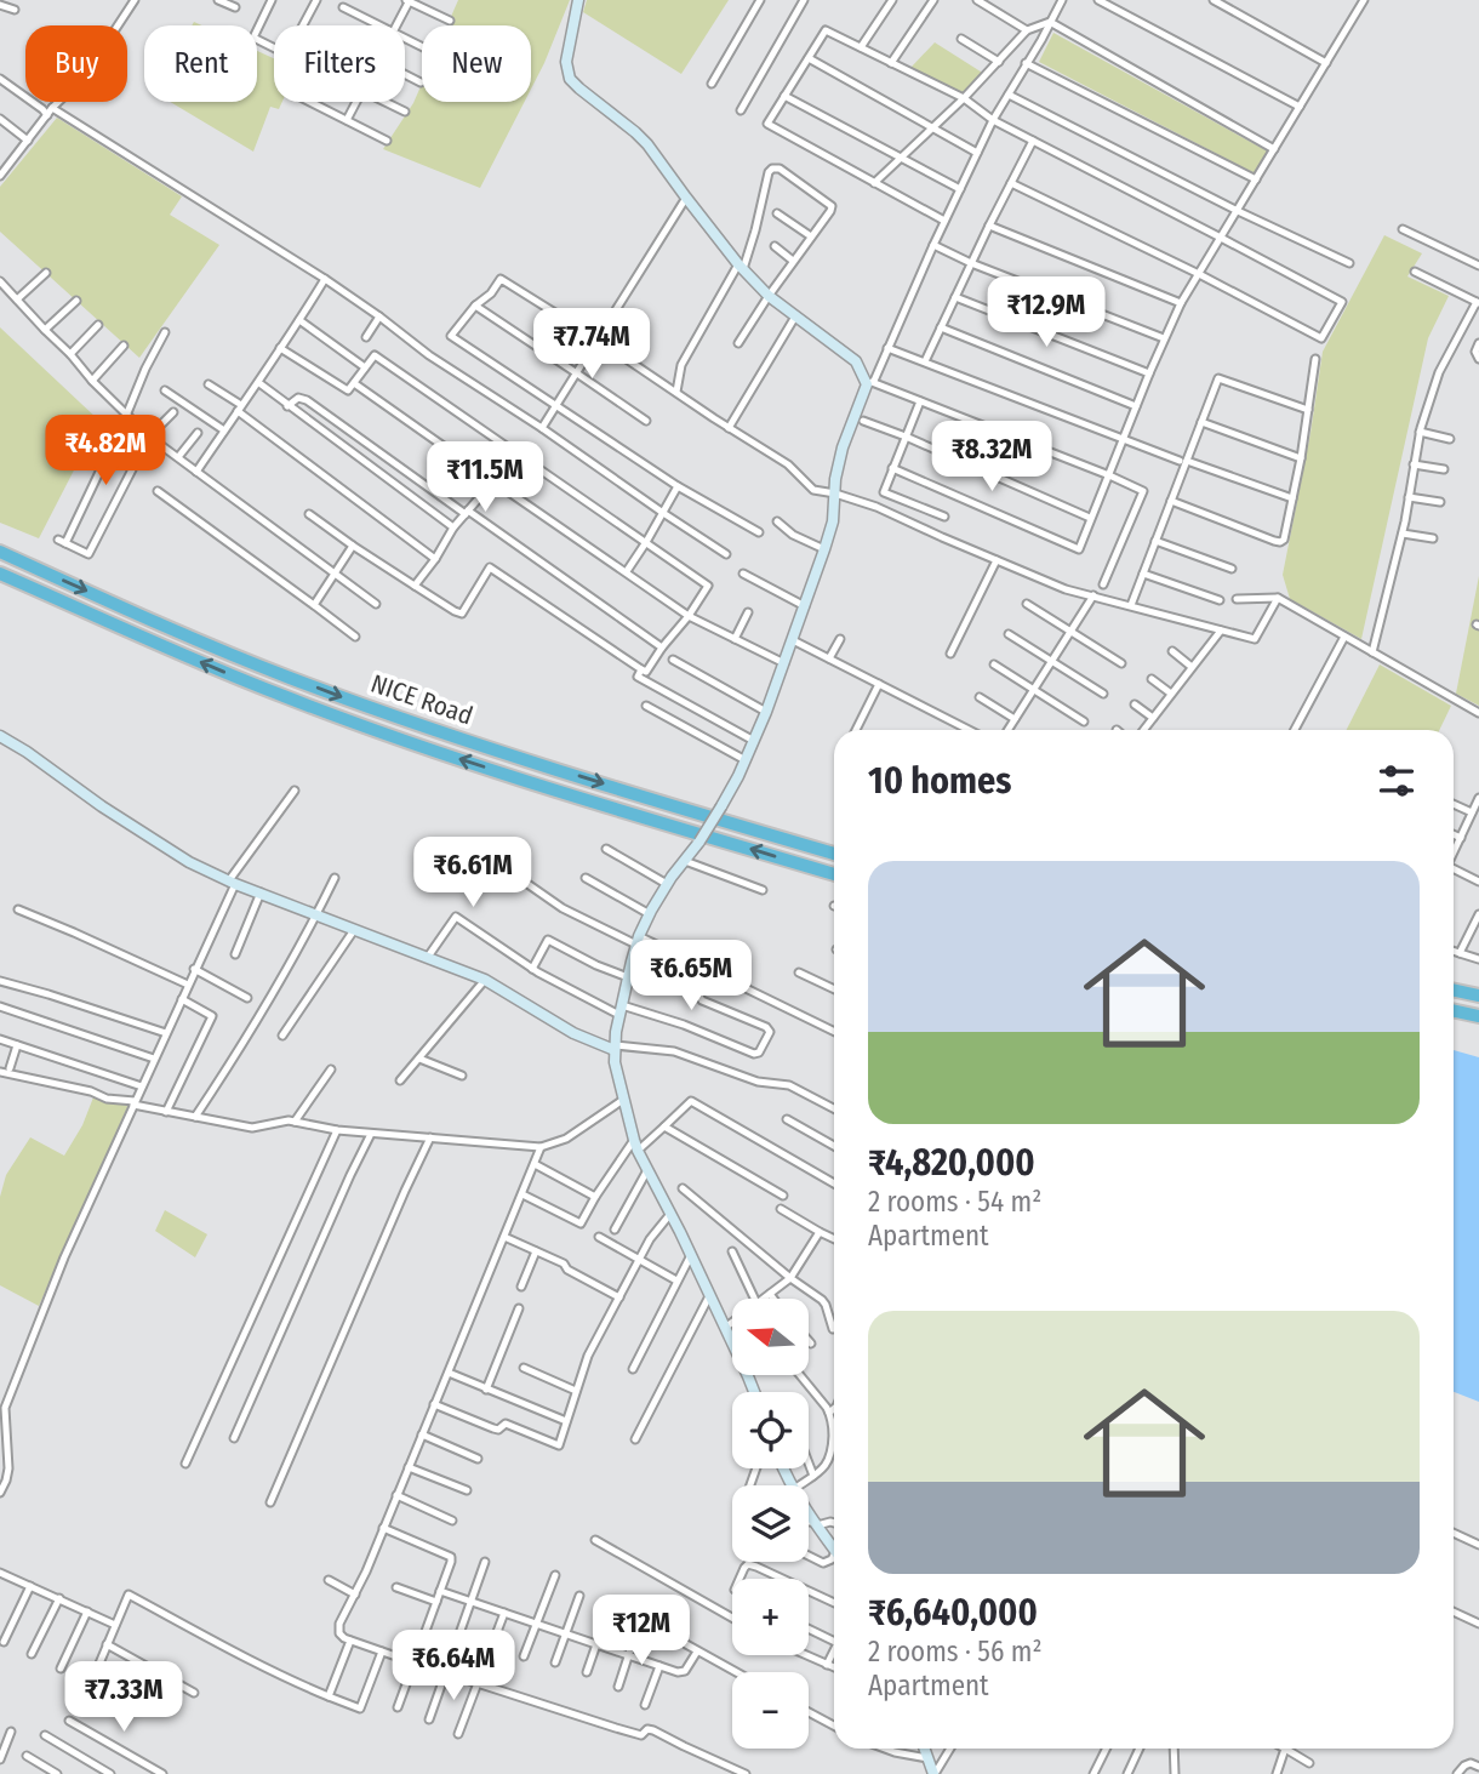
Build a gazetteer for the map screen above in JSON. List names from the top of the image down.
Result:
{
  "streets": {
    "highway": ["NICE Road"]
  },
  "north": "left",
  "page": {
    "chip": [
      "Buy",
      "Rent",
      "Filters",
      "New"
    ],
    "price": [
      "₹12.9M",
      "₹7.74M",
      "₹4.82M",
      "₹8.32M",
      "₹11.5M",
      "₹6.61M",
      "₹6.65M",
      "₹12M",
      "₹6.64M",
      "₹7.33M"
    ],
    "heading": "10 homes",
    "list": [
      {
        "name": "₹4,820,000",
        "note": "2 rooms · 54 m² · Apartment"
      },
      {
        "name": "₹6,640,000",
        "note": "2 rooms · 56 m² · Apartment"
      }
    ],
    "map_buttons": ["+", "−"]
  }
}
